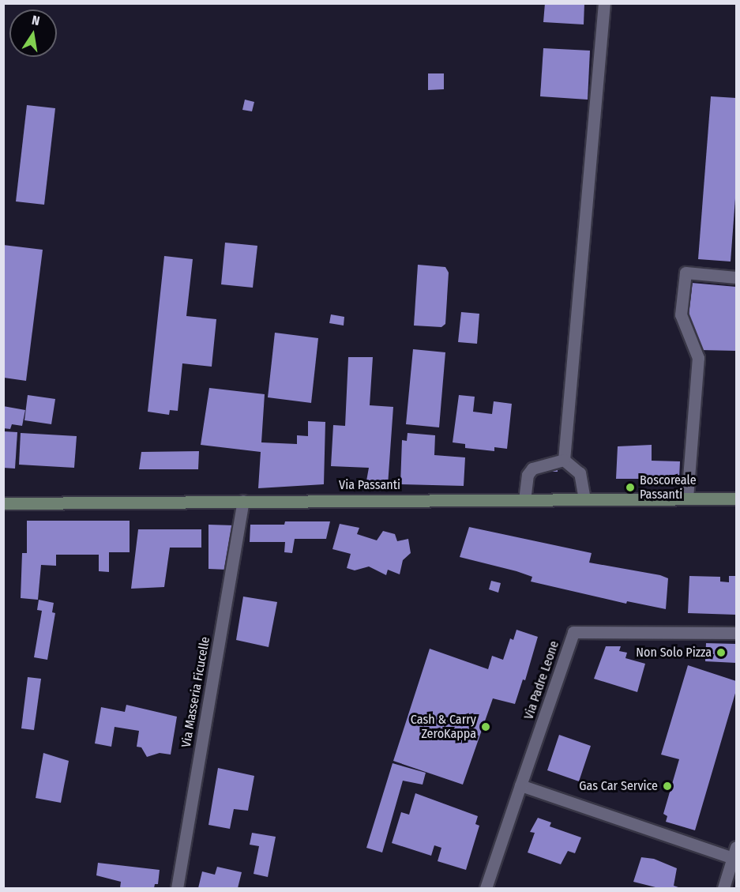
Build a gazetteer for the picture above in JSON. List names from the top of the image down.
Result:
{
  "streets": {
    "main road": ["Via Passanti"],
    "street": ["Via Padre Leone", "Via Masseria Ficucelle"]
  },
  "crossings": [
    ["Via Passanti", "Via Masseria Ficucelle"]
  ],
  "places": [
    "Boscoreale Passanti",
    "Non Solo Pizza",
    "Cash & Carry ZeroKappa",
    "Gas Car Service"
  ],
  "north": "top"
}
